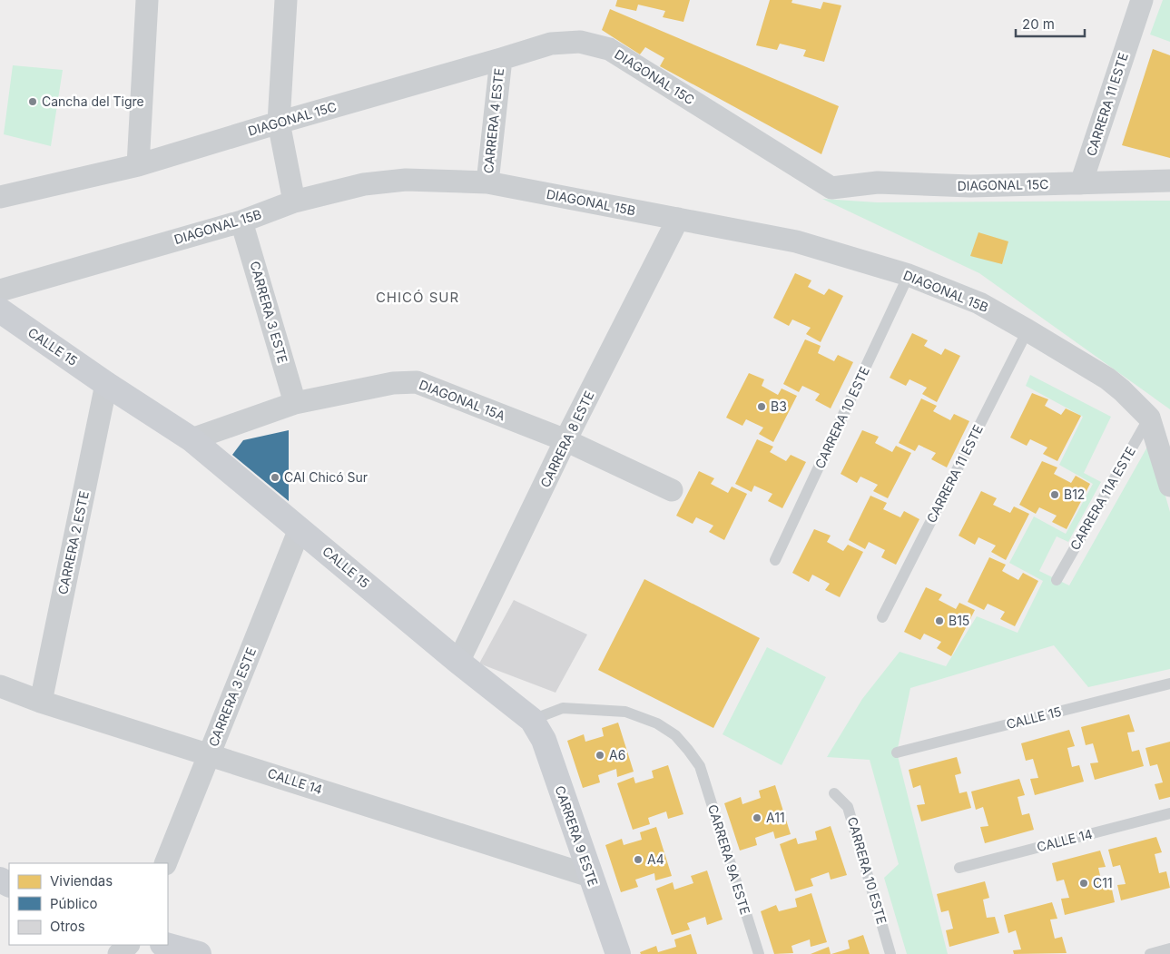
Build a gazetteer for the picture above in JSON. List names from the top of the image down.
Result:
{
  "streets": {
    "street": [
      "DIAGONAL 15C",
      "CARRERA 11 ESTE",
      "CARRERA 4 ESTE",
      "DIAGONAL 15B",
      "CARRERA 3 ESTE",
      "CALLE 15",
      "DIAGONAL 15A",
      "CARRERA 8 ESTE",
      "CARRERA 2 ESTE",
      "CALLE 14",
      "CARRERA 9 ESTE"
    ],
    "lane": ["CARRERA 10 ESTE", "CARRERA 11A ESTE", "CARRERA 9A ESTE"]
  },
  "crossings": [
    ["DIAGONAL 15C", "CARRERA 11 ESTE"],
    ["DIAGONAL 15C", "CARRERA 4 ESTE"],
    ["CARRERA 11 ESTE", "DIAGONAL 15B"],
    ["CARRERA 4 ESTE", "DIAGONAL 15B"],
    ["DIAGONAL 15B", "CARRERA 3 ESTE"],
    ["DIAGONAL 15B", "CARRERA 10 ESTE"],
    ["DIAGONAL 15B", "CARRERA 8 ESTE"],
    ["DIAGONAL 15B", "CARRERA 11A ESTE"],
    ["CARRERA 3 ESTE", "CALLE 15"],
    ["CARRERA 3 ESTE", "DIAGONAL 15A"],
    ["CARRERA 3 ESTE", "CALLE 14"],
    ["CALLE 15", "DIAGONAL 15A"],
    ["CALLE 15", "CARRERA 8 ESTE"],
    ["CALLE 15", "CARRERA 2 ESTE"],
    ["CALLE 15", "CARRERA 9 ESTE"],
    ["CALLE 15", "CARRERA 9A ESTE"],
    ["DIAGONAL 15A", "CARRERA 8 ESTE"],
    ["CARRERA 2 ESTE", "CALLE 14"],
    ["CALLE 14", "CARRERA 9 ESTE"],
    ["CARRERA 9 ESTE", "CARRERA 9A ESTE"]
  ],
  "districts": ["CHICÓ SUR"],
  "places": [
    "Cancha del Tigre",
    "B3",
    "CAI Chicó Sur",
    "B12",
    "B15",
    "A6",
    "A11",
    "A4",
    "C11"
  ],
  "legend": ["Viviendas", "Público", "Otros"],
  "scale_bar": "20 m"
}
